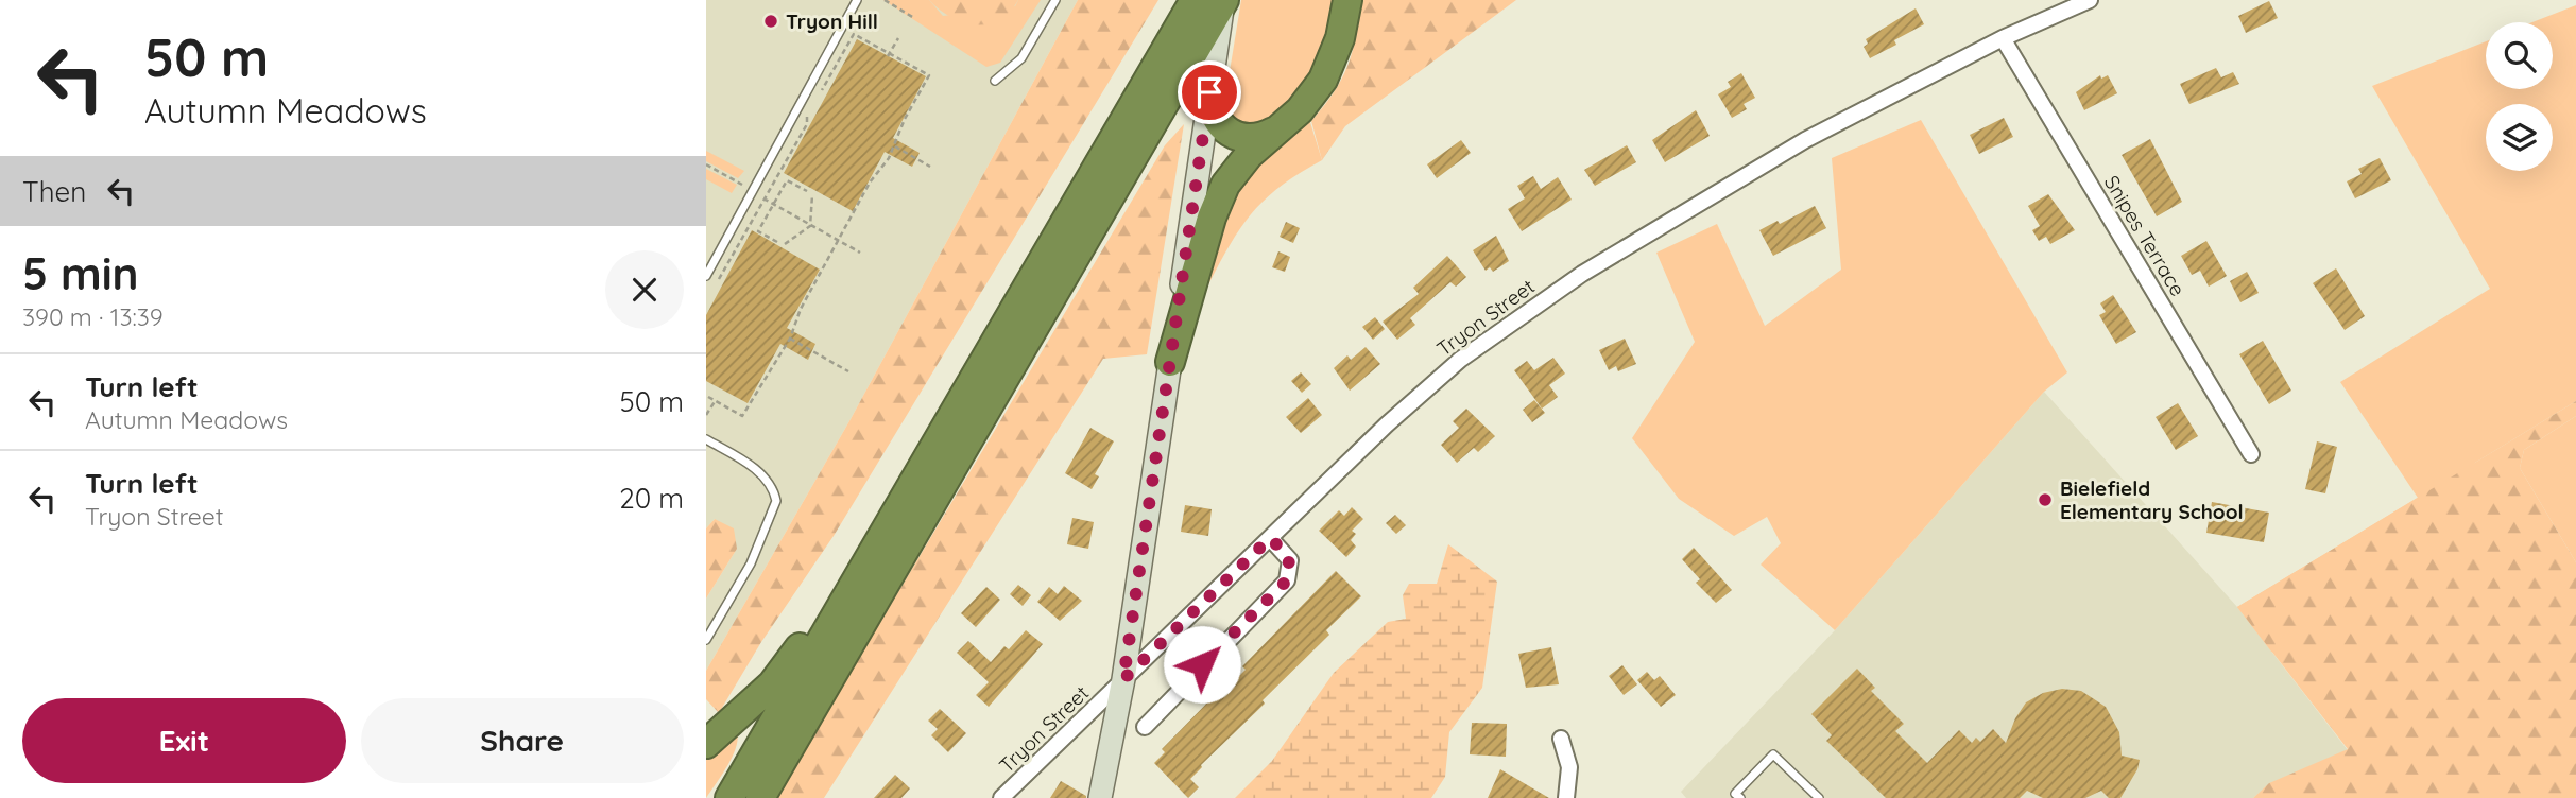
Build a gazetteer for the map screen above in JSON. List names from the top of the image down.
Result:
{
  "streets": {
    "street": ["Snipes Terrace", "Tryon Street"]
  },
  "crossings": [
    ["Snipes Terrace", "Tryon Street"]
  ],
  "places": ["Tryon Hill", "Bielefield Elementary School"],
  "page": {
    "turn": ["50 m", "Autumn Meadows"],
    "then": "Then",
    "heading": ["5 min", "390 m · 13:39"],
    "list": [
      {
        "name": "Turn left",
        "note": "Autumn Meadows",
        "value": "50 m"
      },
      {
        "name": "Turn left",
        "note": "Tryon Street",
        "value": "20 m"
      }
    ],
    "buttons": ["Exit", "Share"]
  }
}
